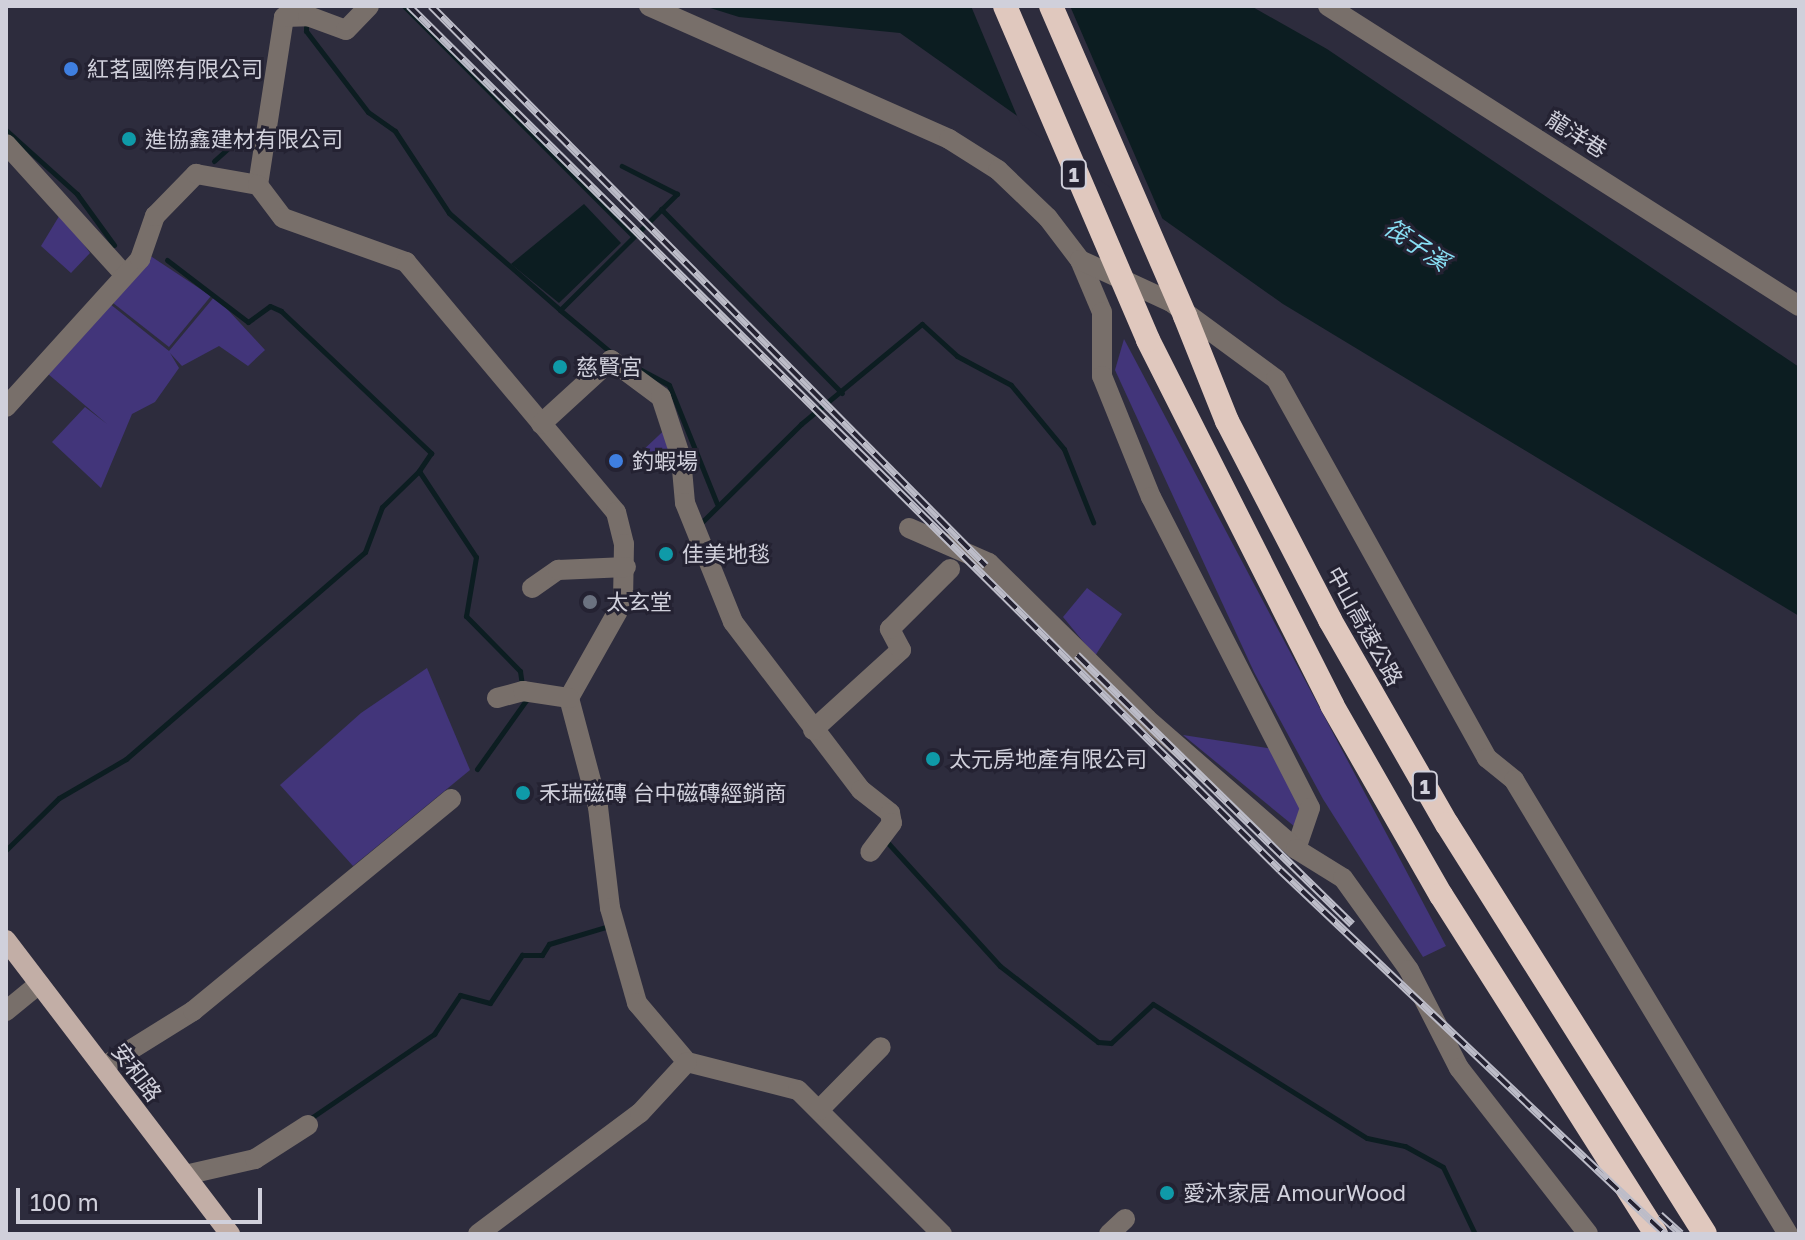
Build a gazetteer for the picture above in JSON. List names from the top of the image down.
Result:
{
  "streets": {
    "highway": ["1", "中山高速公路"],
    "main road": ["安和路"],
    "street": ["龍洋巷"]
  },
  "water": ["筏子溪"],
  "places": [
    "紅茗國際有限公司",
    "進協鑫建材有限公司",
    "慈賢宮",
    "釣蝦場",
    "佳美地毯",
    "太玄堂",
    "太元房地產有限公司",
    "禾瑞磁磚 台中磁磚經銷商",
    "愛沐家居 AmourWood"
  ],
  "scale_bar": "100 m"
}
